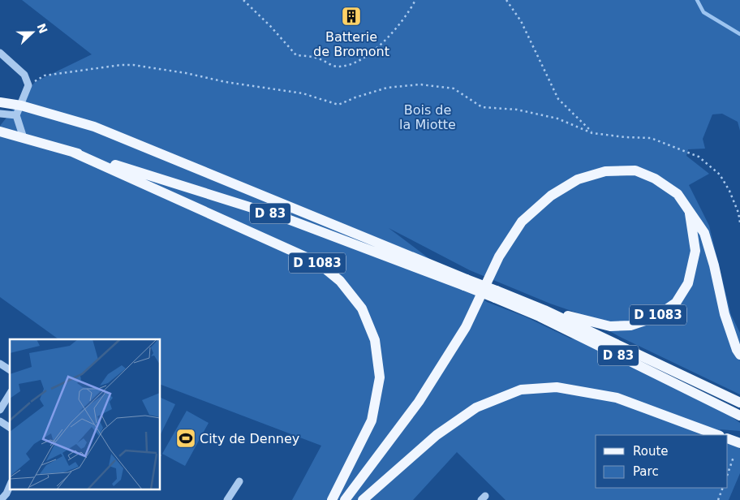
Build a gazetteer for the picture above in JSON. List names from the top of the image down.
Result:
{
  "streets": {
    "main road": ["D 83", "D 1083"]
  },
  "crossings": [
    ["D 83", "D 1083"]
  ],
  "parks": ["Bois de la Miotte"],
  "places": {
    "building": ["Batterie de Bromont"],
    "sports": ["City de Denney"]
  },
  "legend": ["Route", "Parc"],
  "north": "right"
}
